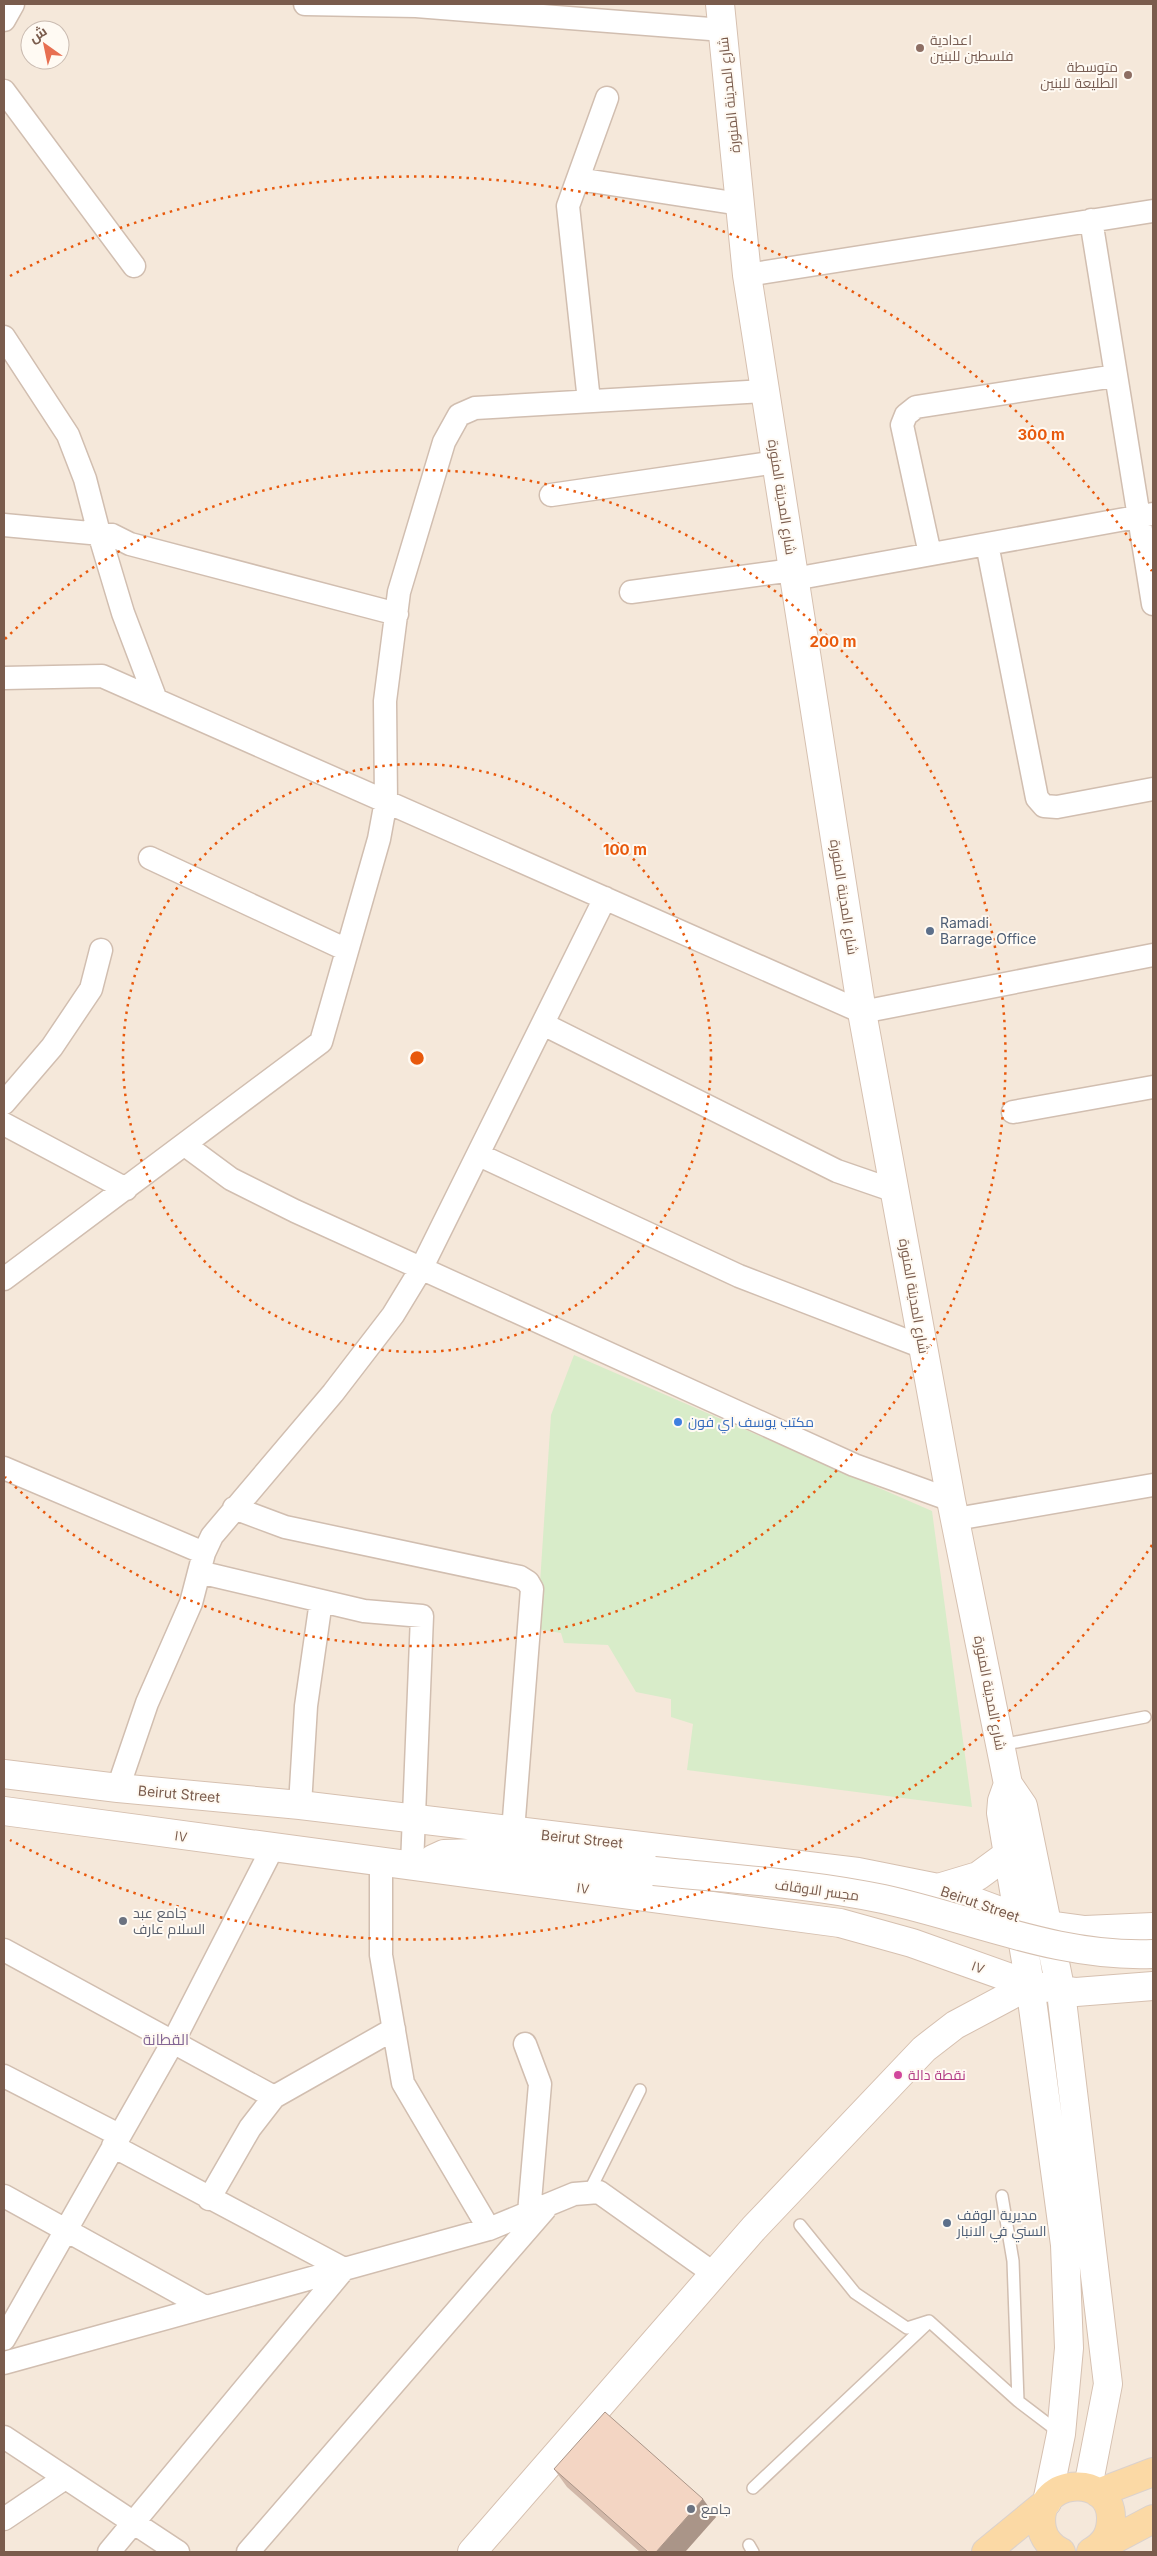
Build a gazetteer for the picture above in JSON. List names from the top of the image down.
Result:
{
  "streets": {
    "street": [
      "شارع المدينة المنورة",
      "Beirut Street",
      "١٧",
      "مجسر الاوقاف"
    ]
  },
  "crossings": [
    ["Beirut Street", "مجسر الاوقاف"],
    ["١٧", "مجسر الاوقاف"]
  ],
  "districts": ["القطانة"],
  "places": [
    "اعدادية فلسطين للبنين",
    "متوسطة الطليعة للبنين",
    "Ramadi Barrage Office",
    "مكتب يوسف اي فون",
    "جامع عبد السلام عارف",
    "نقطة دالة",
    "مديرية الوقف السني في الانبار",
    "جامع"
  ],
  "north": "top left",
  "rings": ["300 m", "200 m", "100 m"]
}
